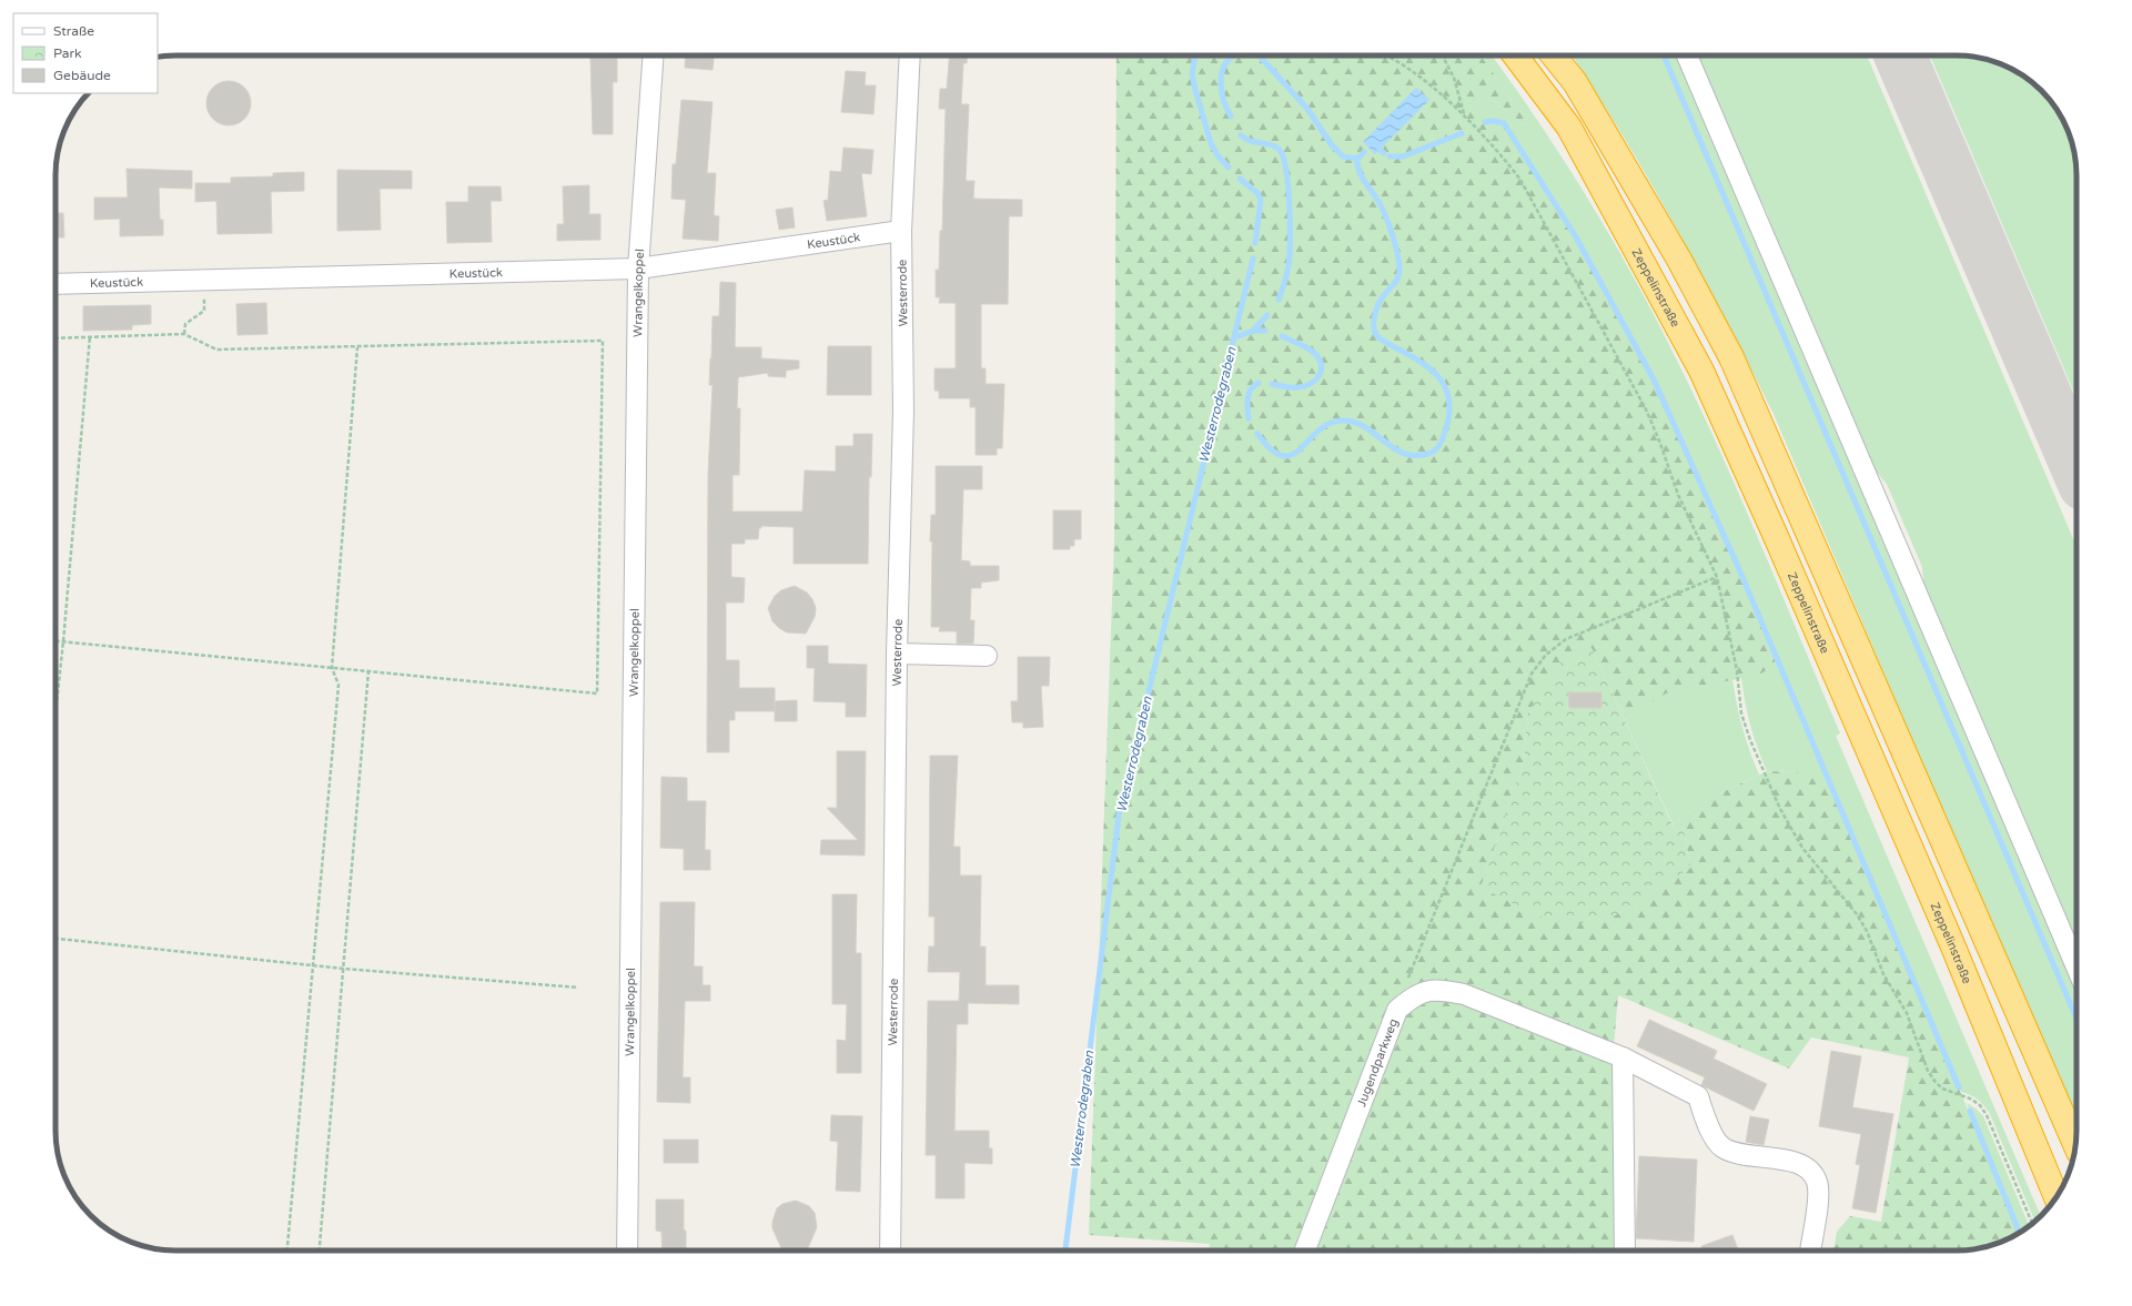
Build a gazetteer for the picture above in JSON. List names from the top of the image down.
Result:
{
  "streets": {
    "highway": ["Zeppelinstraße"],
    "street": [
      "Keustück",
      "Wrangelkoppel",
      "Westerrode",
      "Jugendparkweg"
    ]
  },
  "crossings": [
    ["Keustück", "Wrangelkoppel"],
    ["Keustück", "Westerrode"]
  ],
  "water": ["Westerrodegraben"],
  "legend": ["Straße", "Park", "Gebäude"]
}
